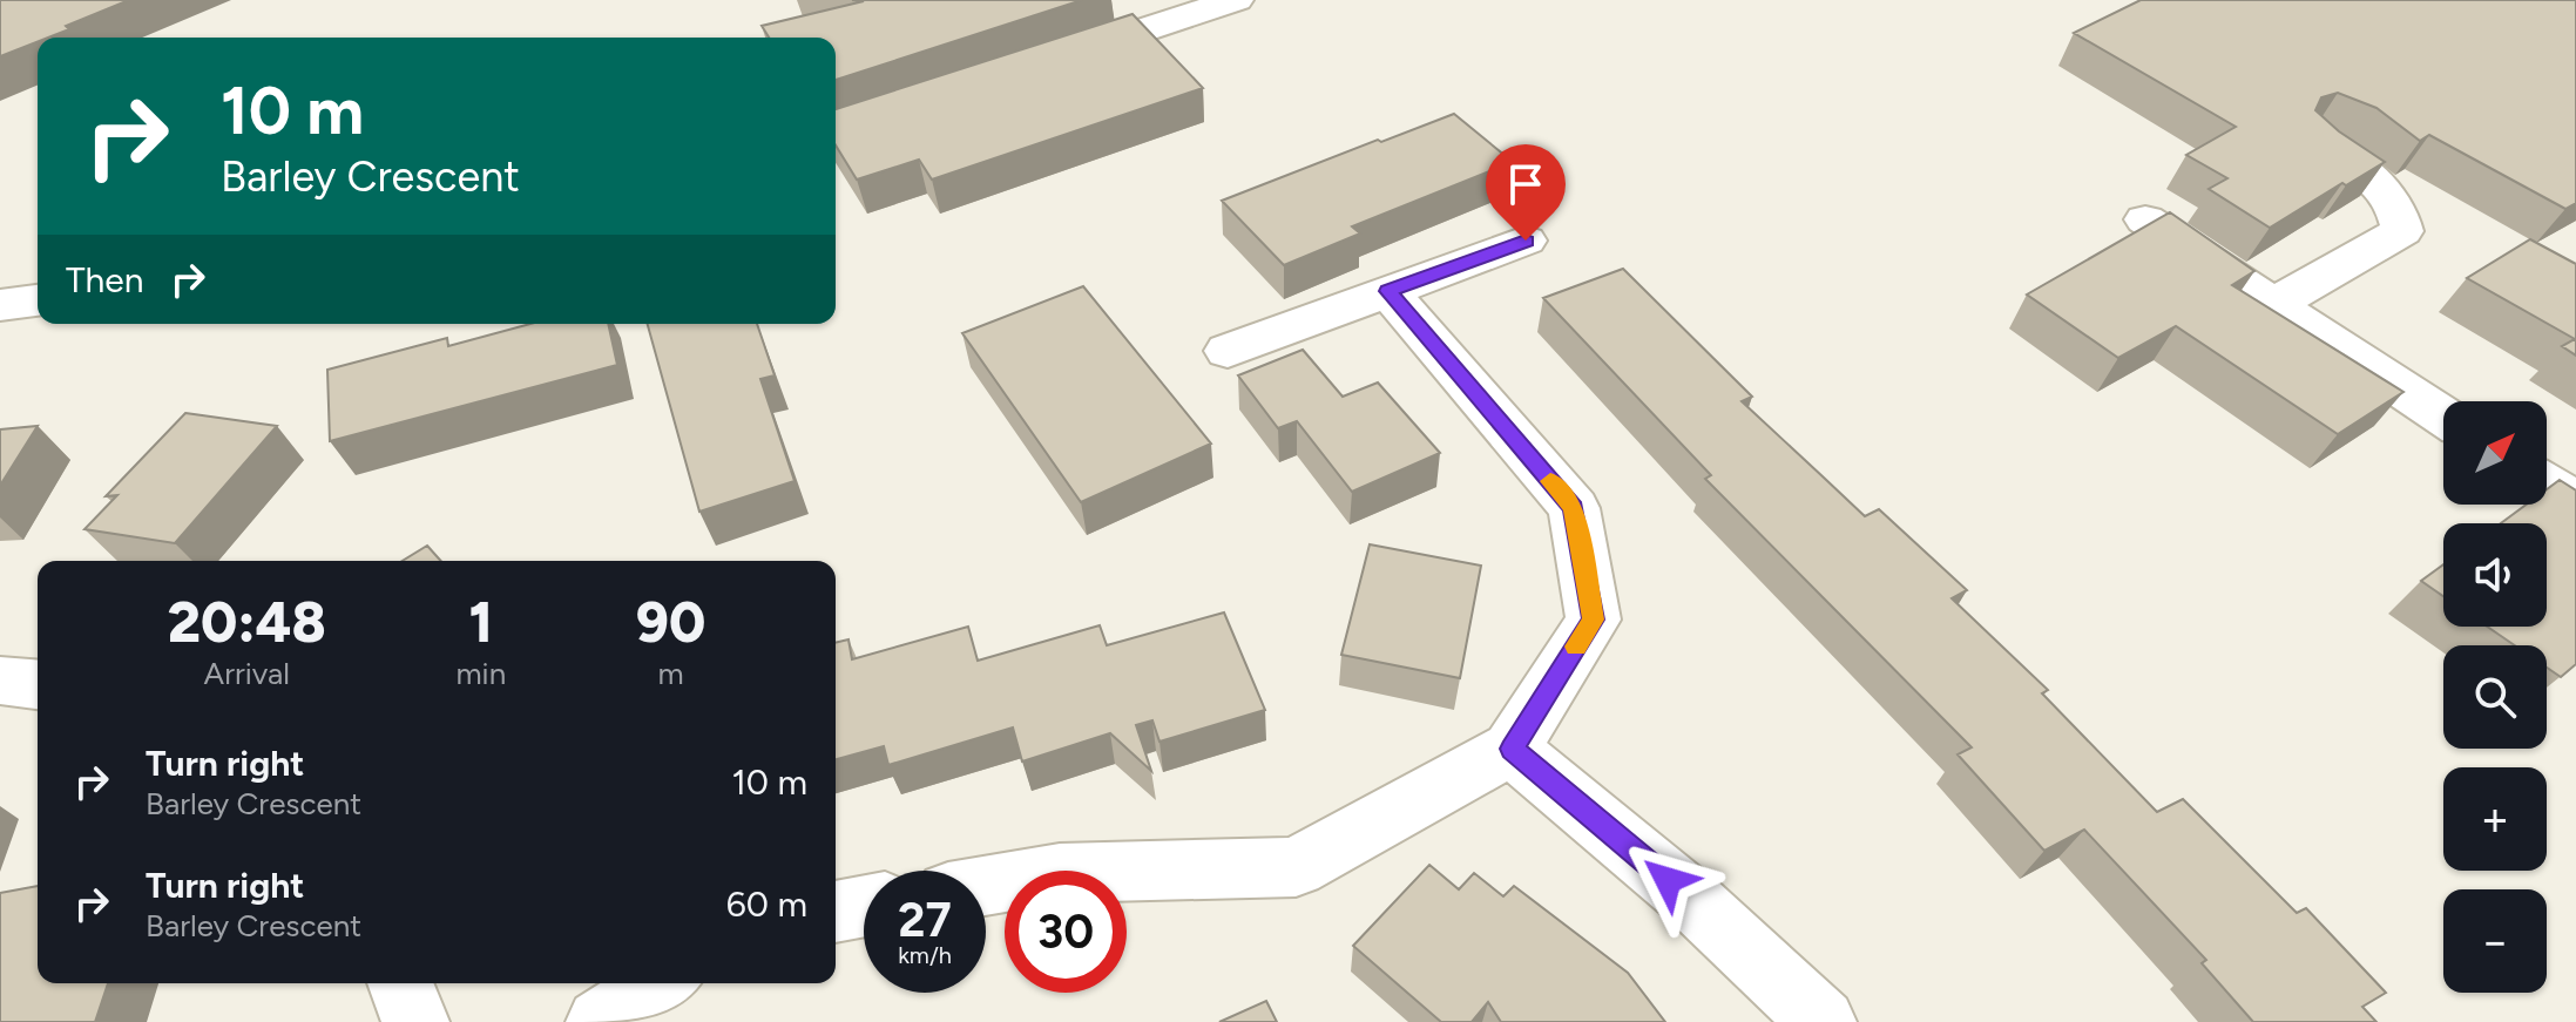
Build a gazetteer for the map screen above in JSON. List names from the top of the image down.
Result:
{
  "north": "top right",
  "page": {
    "turn": ["10 m", "Barley Crescent"],
    "then": "Then",
    "map_buttons": ["+", "−"],
    "eta": [
      "20:48",
      "Arrival",
      "1",
      "min",
      "90",
      "m"
    ],
    "list": [
      {
        "name": "Turn right",
        "note": "Barley Crescent",
        "value": "10 m"
      },
      {
        "name": "Turn right",
        "note": "Barley Crescent",
        "value": "60 m"
      }
    ],
    "speed": "27 km/h",
    "limit": "30"
  }
}
